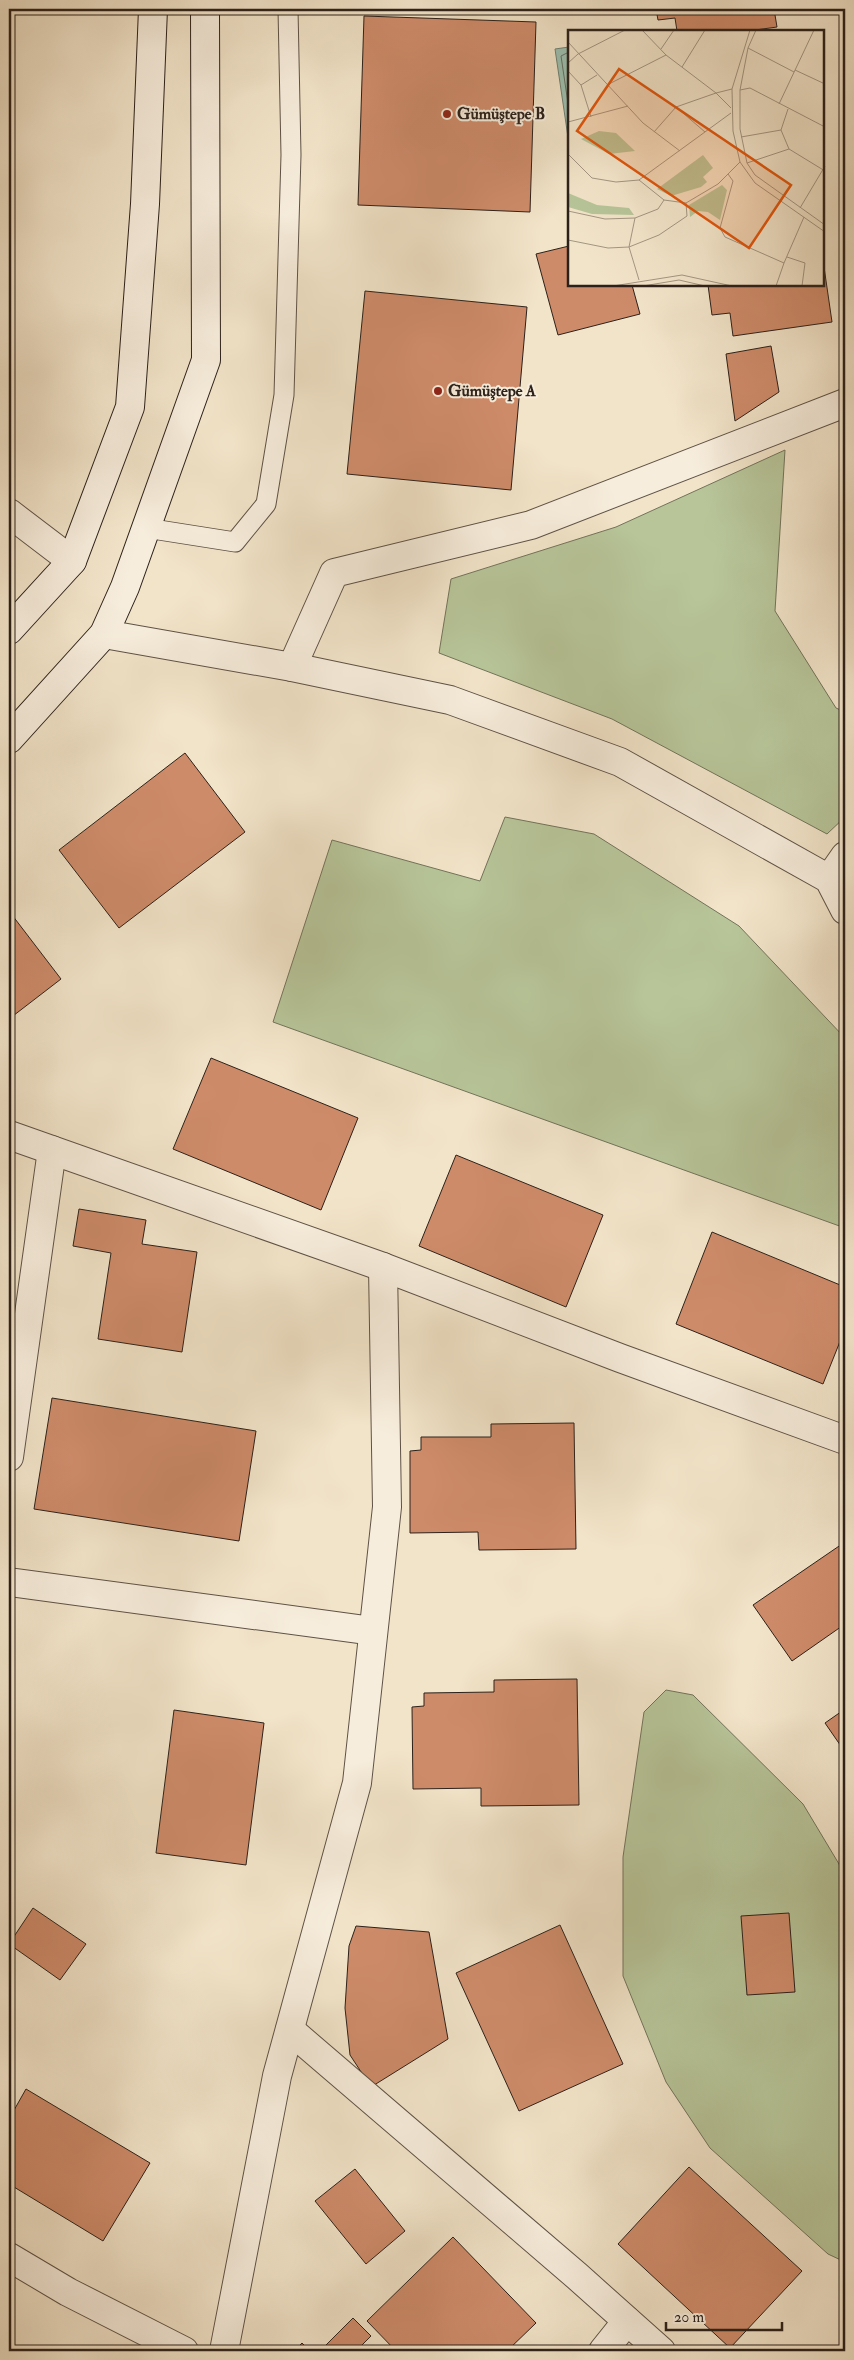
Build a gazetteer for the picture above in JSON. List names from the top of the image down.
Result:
{
  "places": ["Gümüştepe B", "Gümüştepe A"],
  "scale_bar": "20 m"
}
